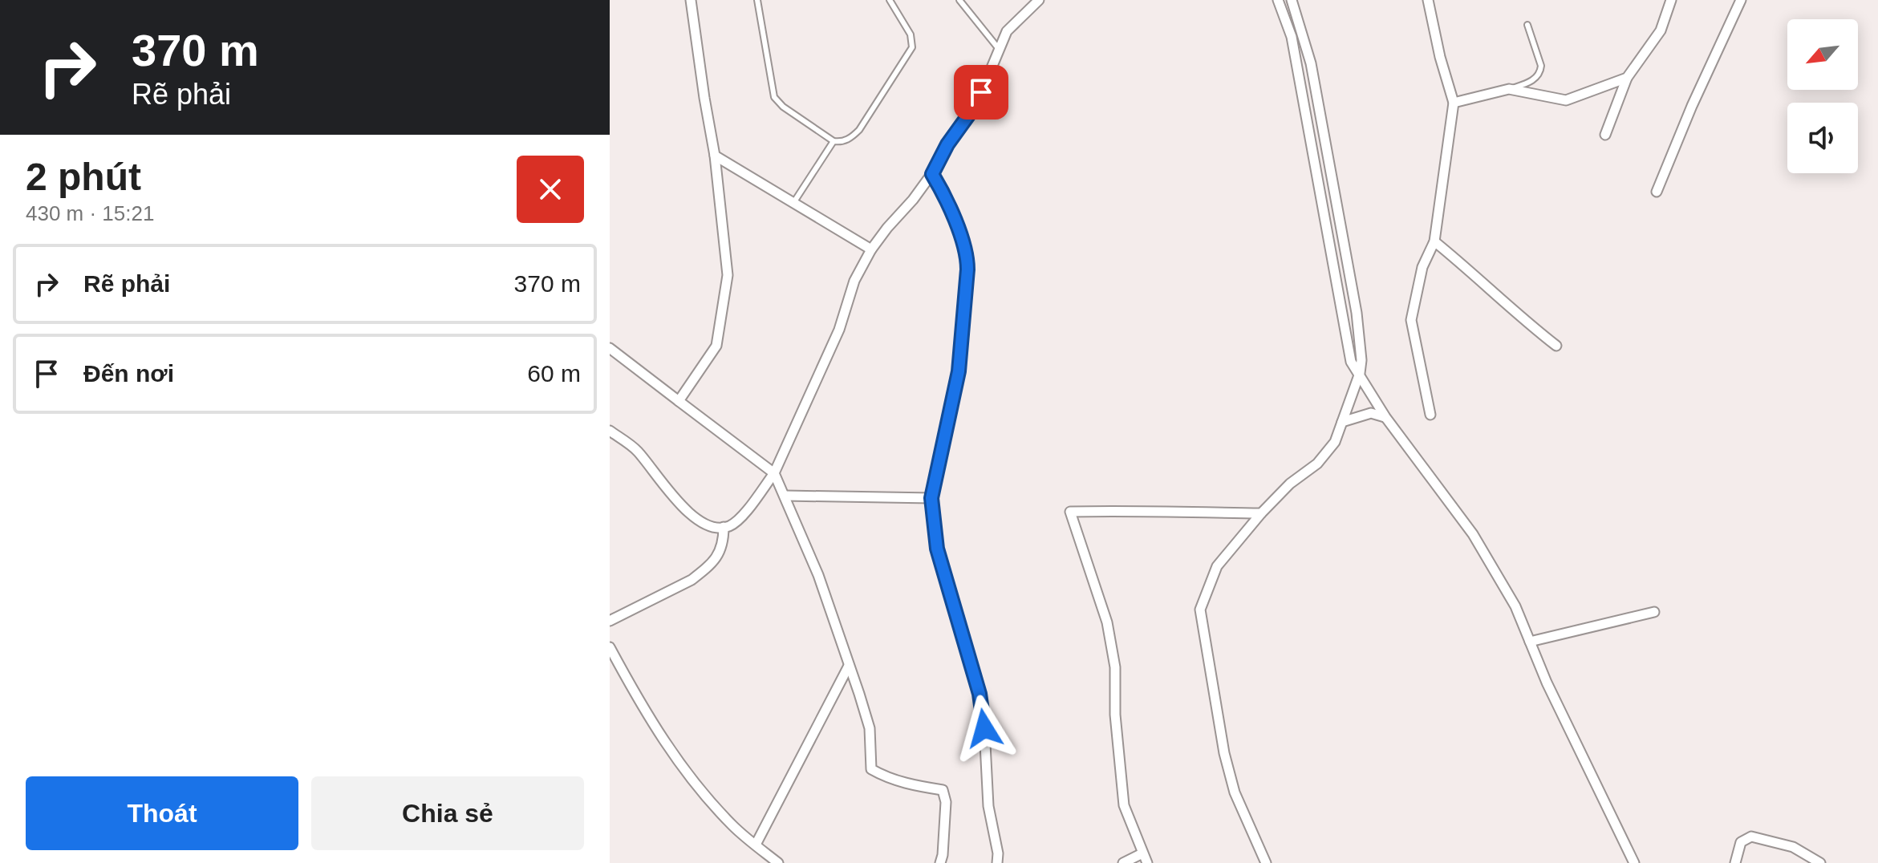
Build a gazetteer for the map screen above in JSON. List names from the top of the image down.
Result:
{
  "north": "bottom left",
  "page": {
    "turn": ["370 m", "Rẽ phải"],
    "heading": ["2 phút", "430 m · 15:21"],
    "list": [
      {
        "name": "Rẽ phải",
        "value": "370 m"
      },
      {
        "name": "Đến nơi",
        "value": "60 m"
      }
    ],
    "buttons": ["Thoát", "Chia sẻ"]
  }
}
